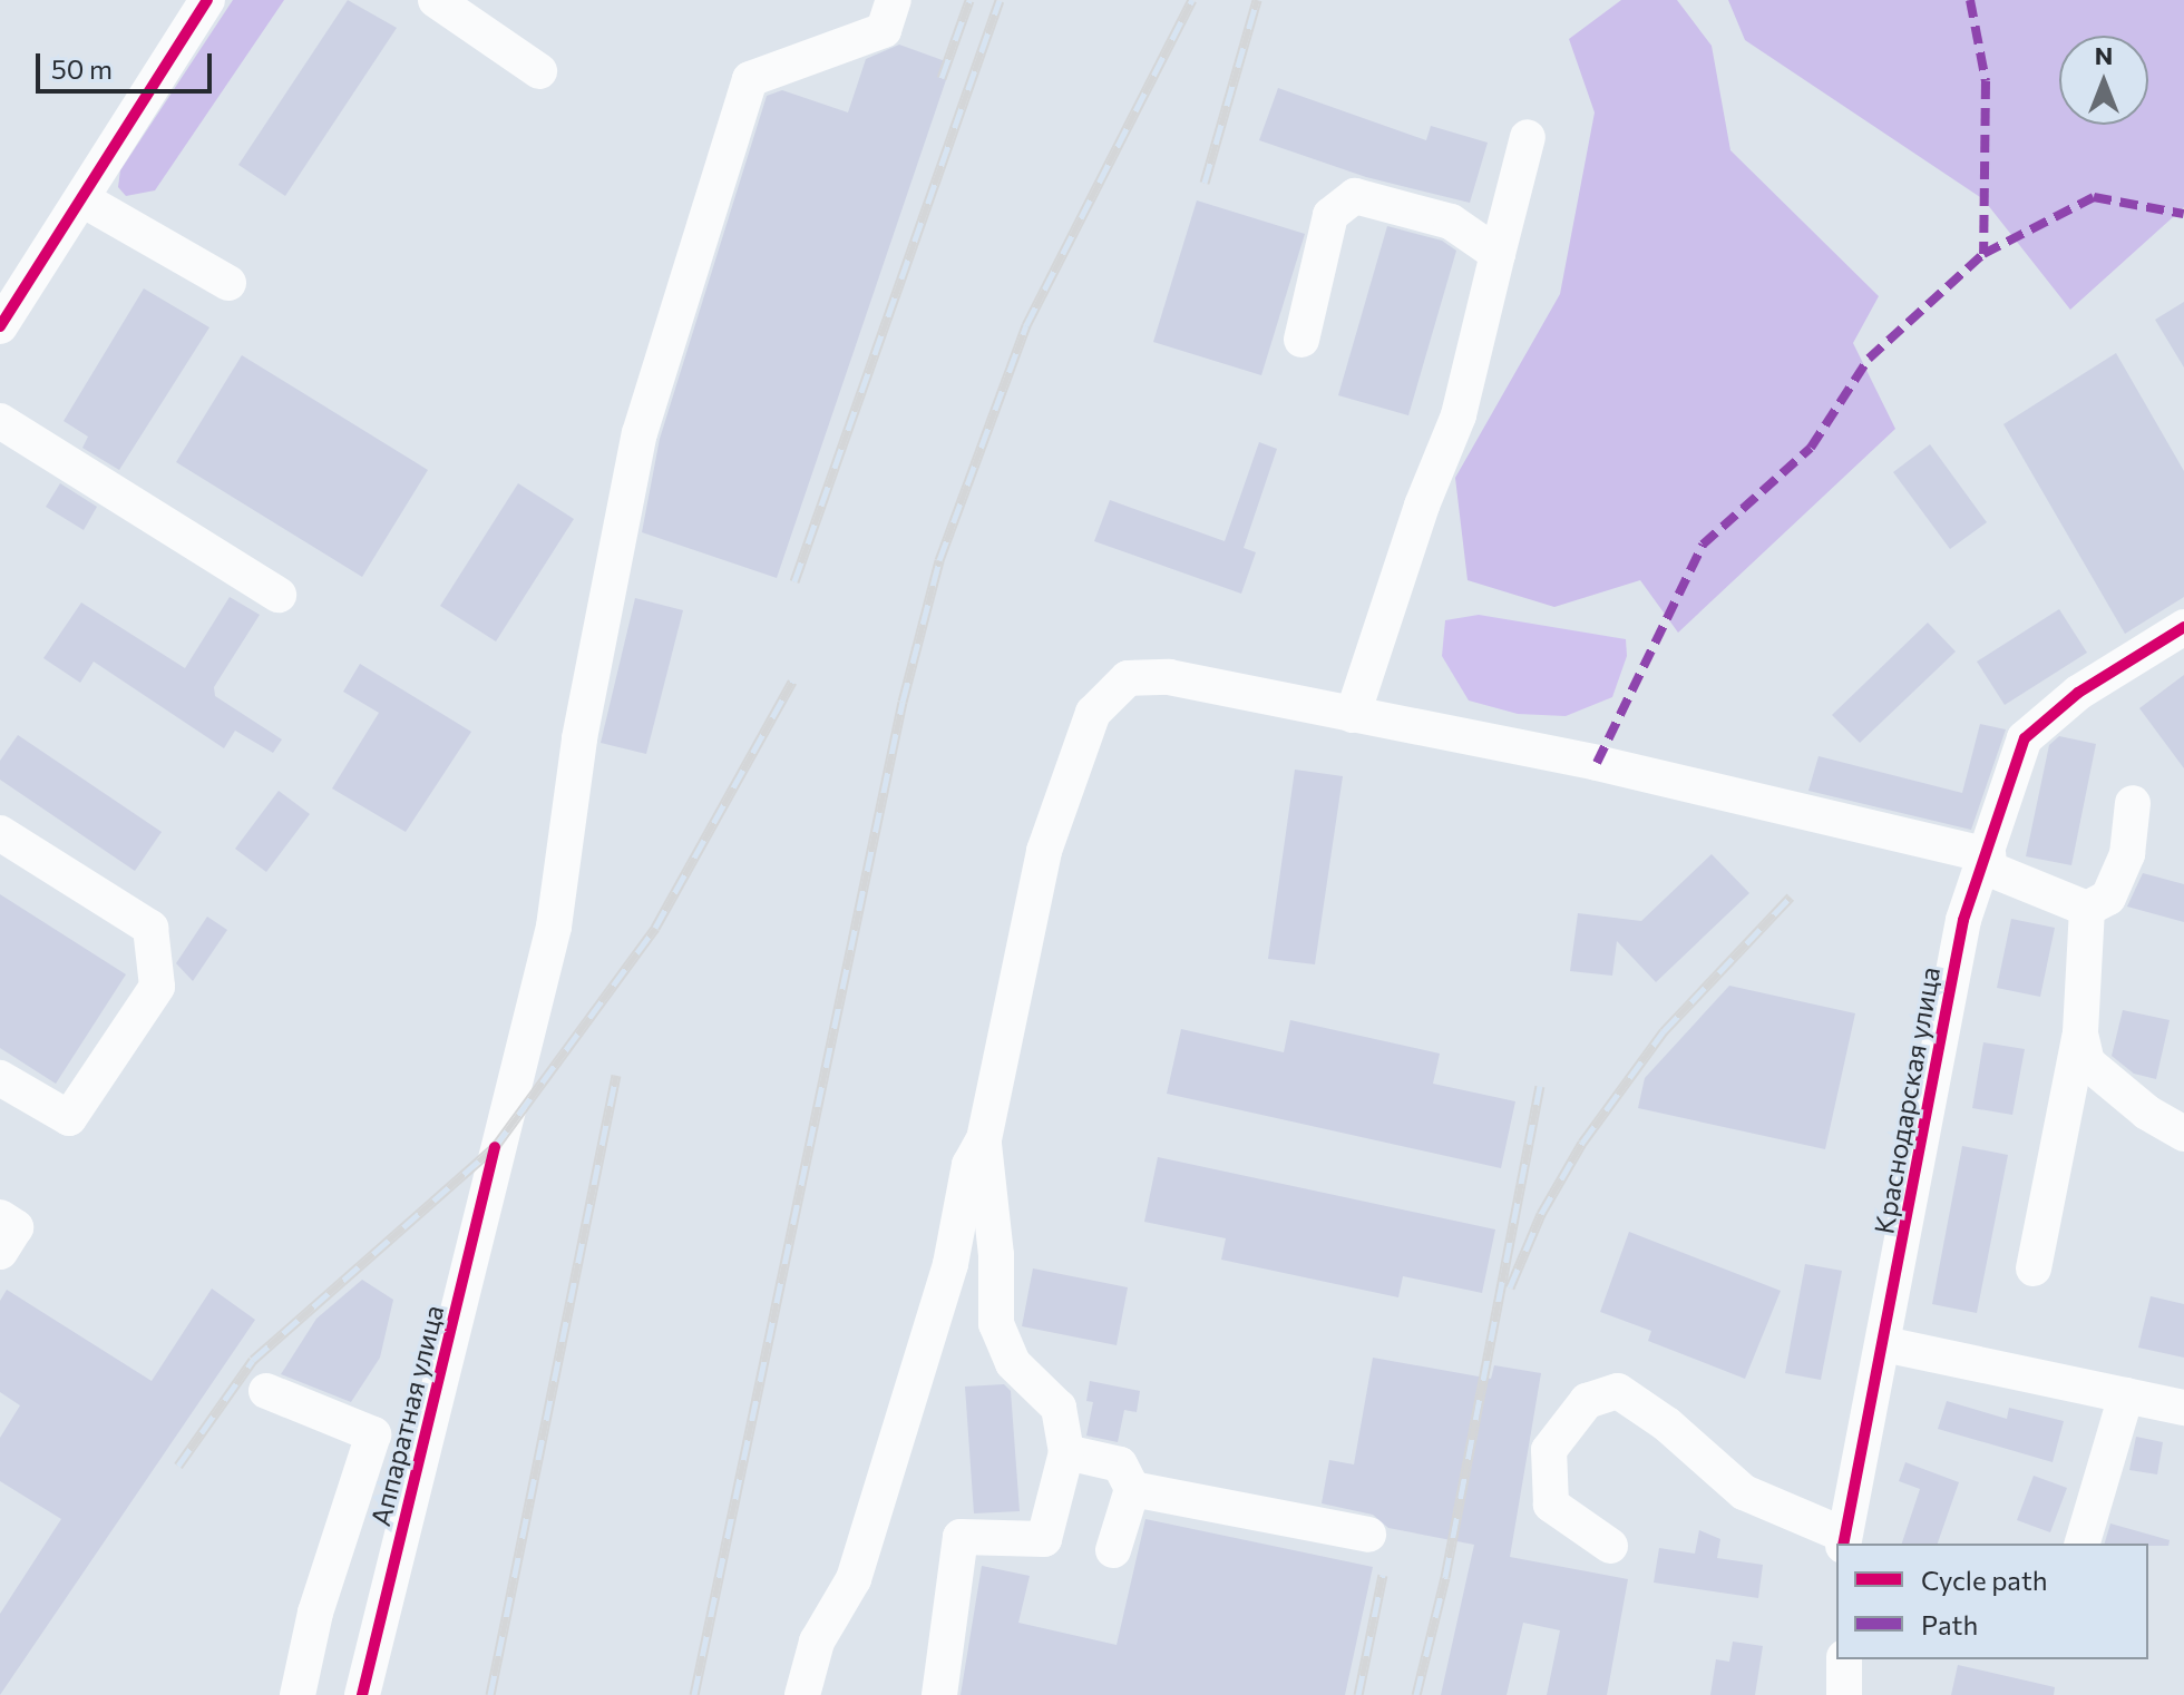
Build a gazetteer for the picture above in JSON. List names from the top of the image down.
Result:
{
  "streets": {
    "street": ["Краснодарская улица", "Аппаратная улица"]
  },
  "legend": ["Cycle path", "Path"],
  "scale_bar": "50 m",
  "north": "top"
}
